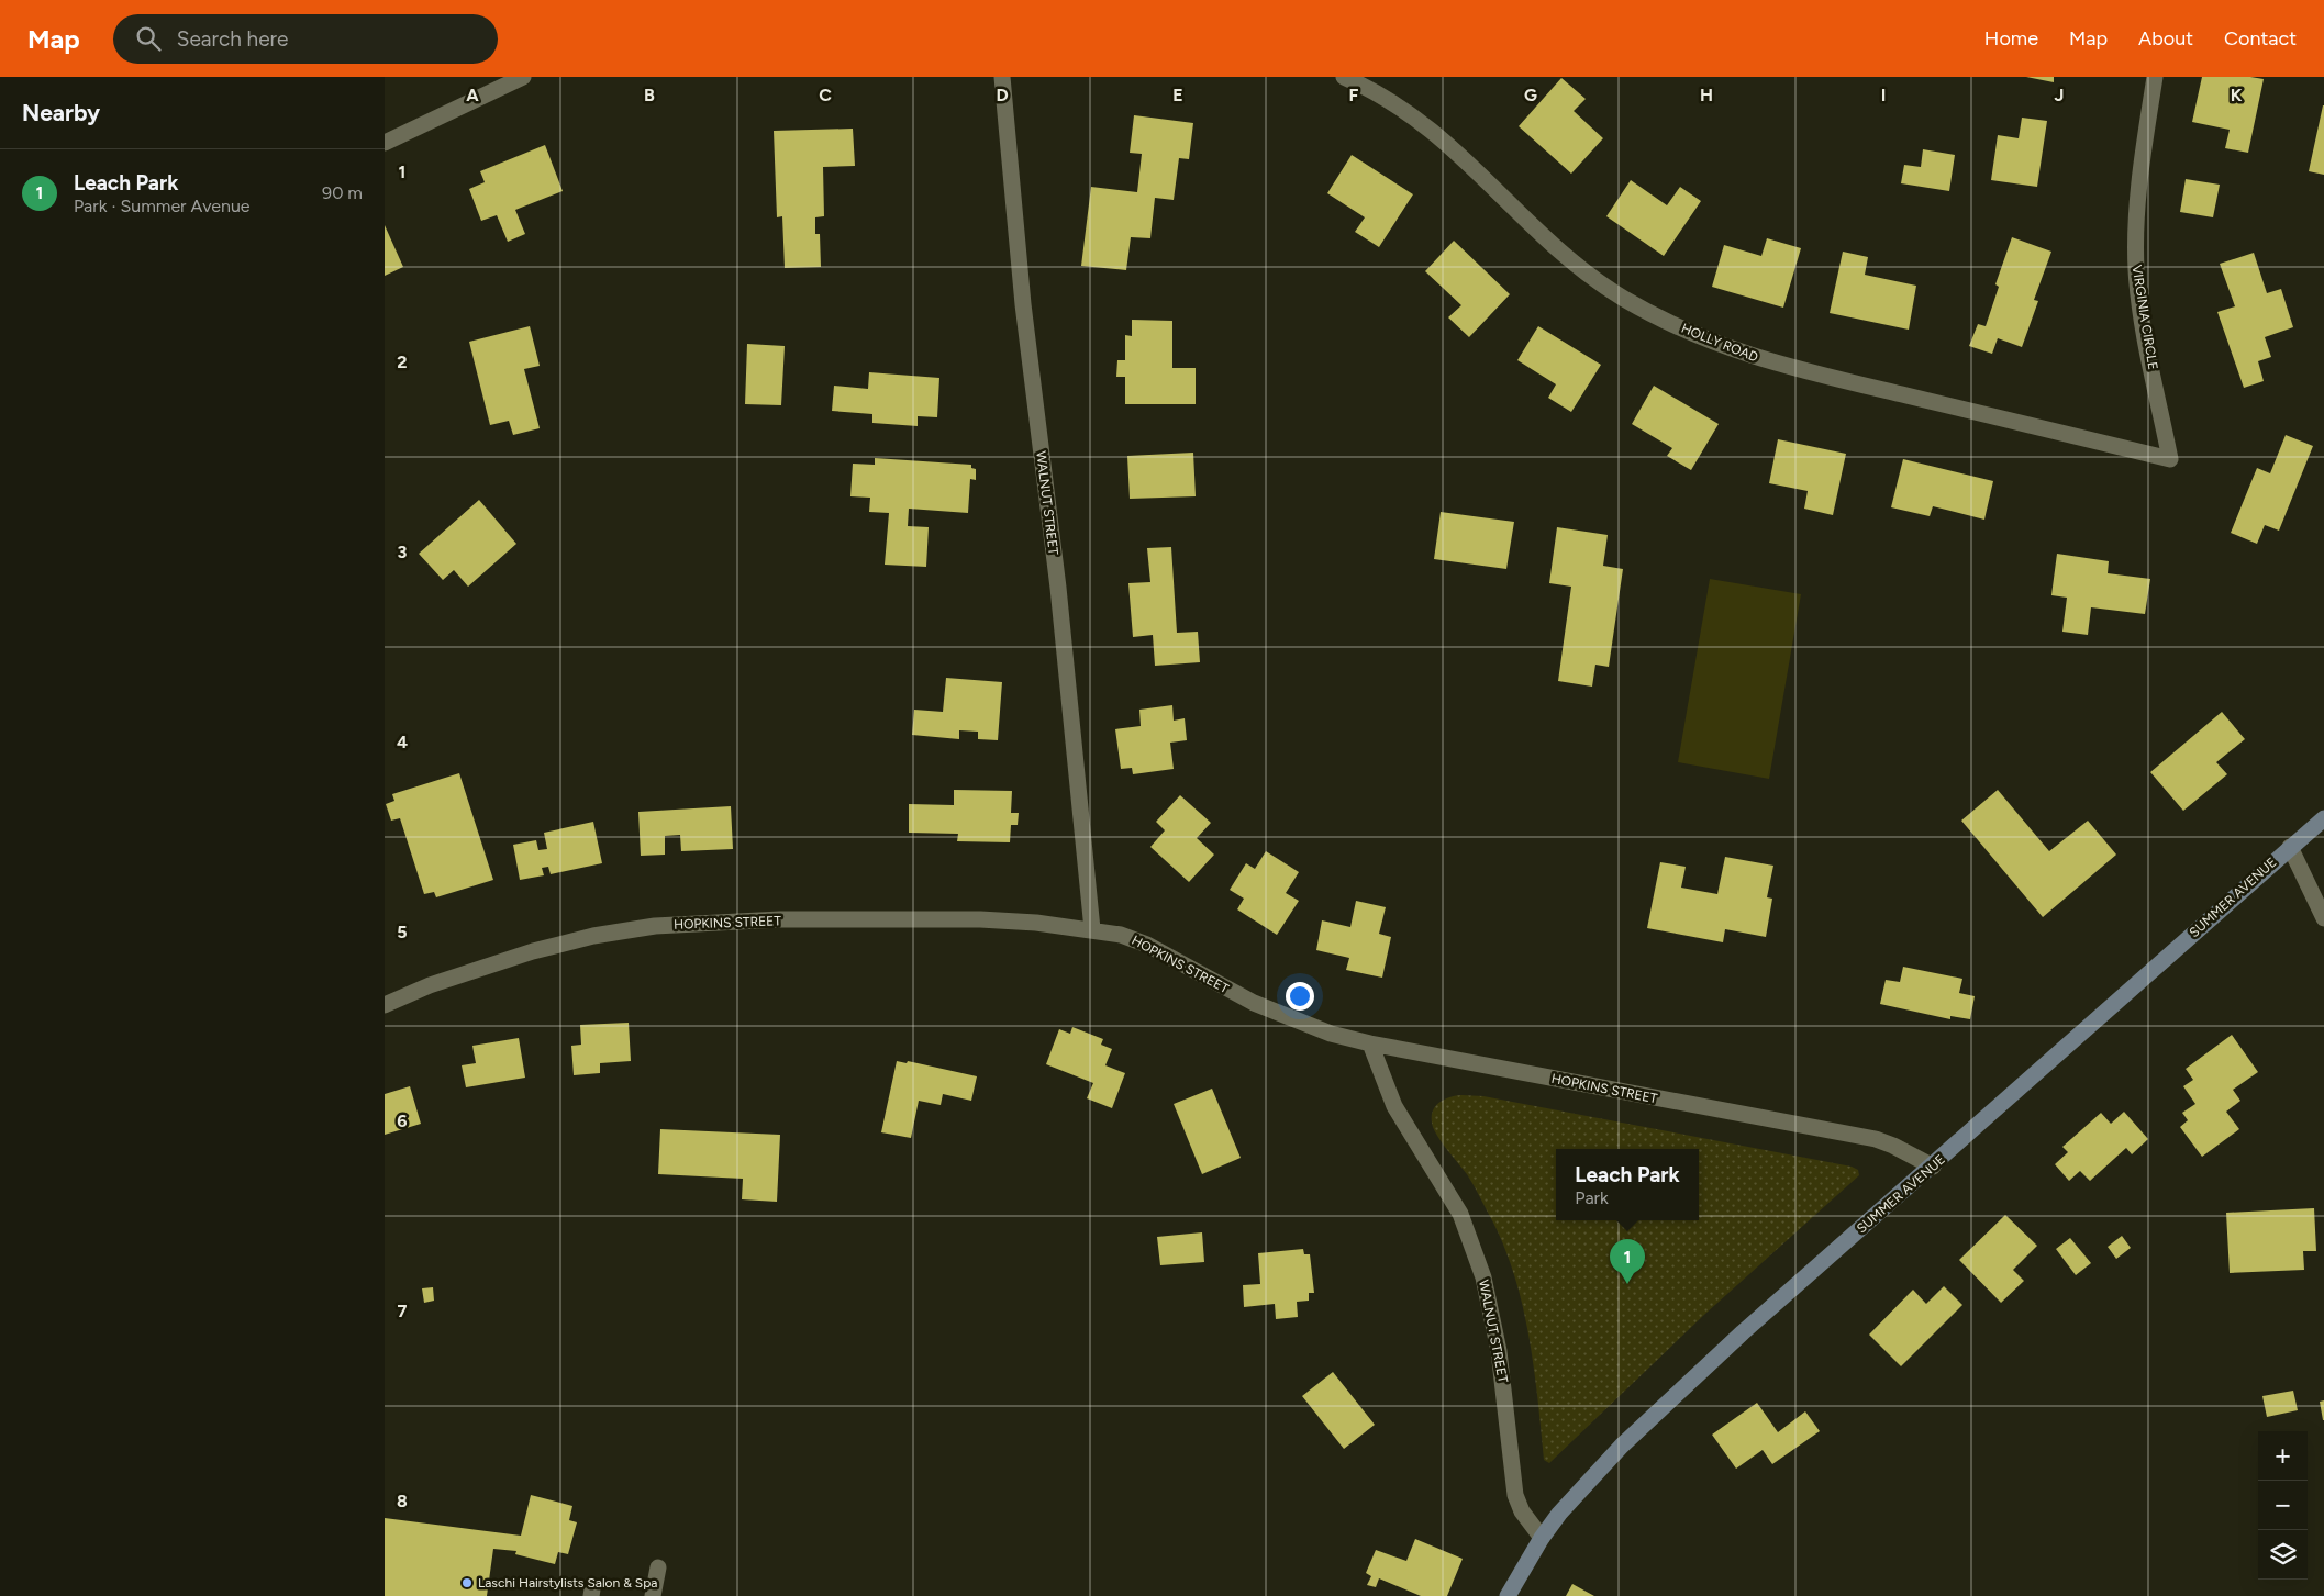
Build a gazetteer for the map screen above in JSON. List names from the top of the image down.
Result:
{
  "streets": {
    "street": [
      "VIRGINIA CIRCLE",
      "HOLLY ROAD",
      "WALNUT STREET",
      "SUMMER AVENUE",
      "HOPKINS STREET"
    ]
  },
  "crossings": [
    ["VIRGINIA CIRCLE", "HOLLY ROAD"],
    ["WALNUT STREET", "SUMMER AVENUE"],
    ["WALNUT STREET", "HOPKINS STREET"],
    ["SUMMER AVENUE", "HOPKINS STREET"]
  ],
  "places": ["Laschi Hairstylists Salon & Spa"],
  "page": {
    "header": "Map",
    "search": "Search here",
    "nav": [
      "Home",
      "Map",
      "About",
      "Contact"
    ],
    "heading": "Nearby",
    "list": [
      {
        "mark": "1",
        "name": "Leach Park",
        "note": "Park · Summer Avenue",
        "value": "90 m"
      }
    ],
    "popup": ["Leach Park", "Park"],
    "pins": "1",
    "map_buttons": ["+", "−"]
  },
  "grid": {
    "columns": [
      "A",
      "B",
      "C",
      "D",
      "E",
      "F",
      "G",
      "H",
      "I",
      "J",
      "K"
    ],
    "rows": [
      "1",
      "2",
      "3",
      "4",
      "5",
      "6",
      "7",
      "8"
    ]
  }
}
